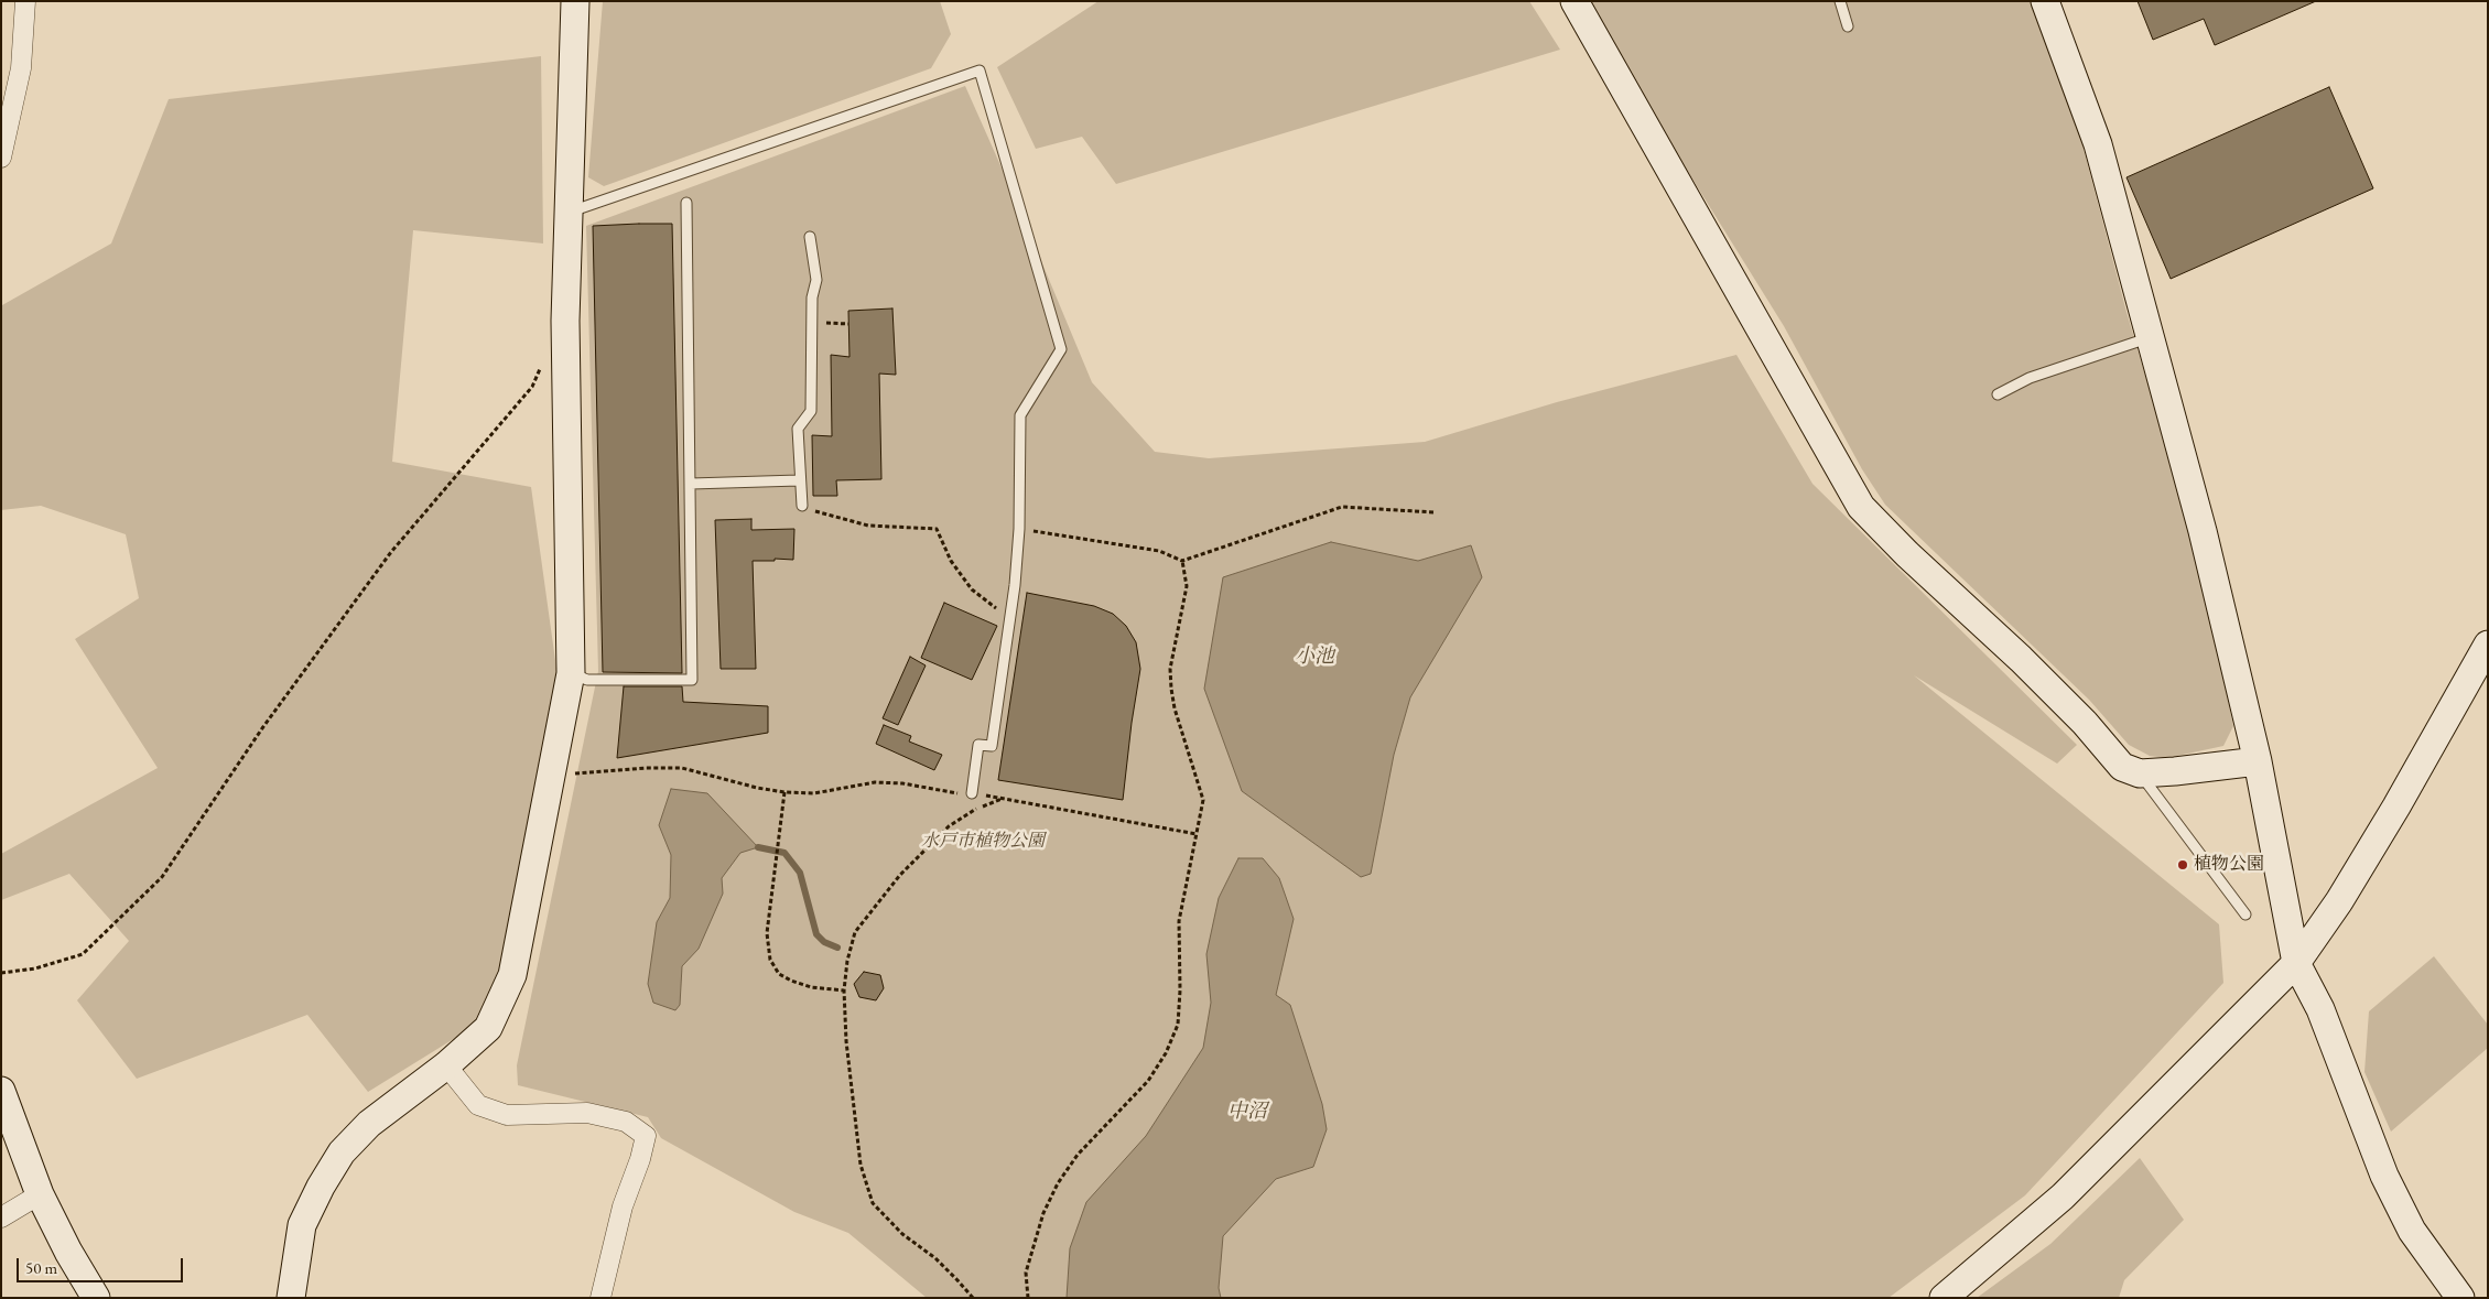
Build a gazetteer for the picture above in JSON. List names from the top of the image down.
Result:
{
  "water": ["小池", "中沼"],
  "parks": ["水戸市植物公園"],
  "places": ["植物公園"],
  "scale_bar": "50 m"
}
